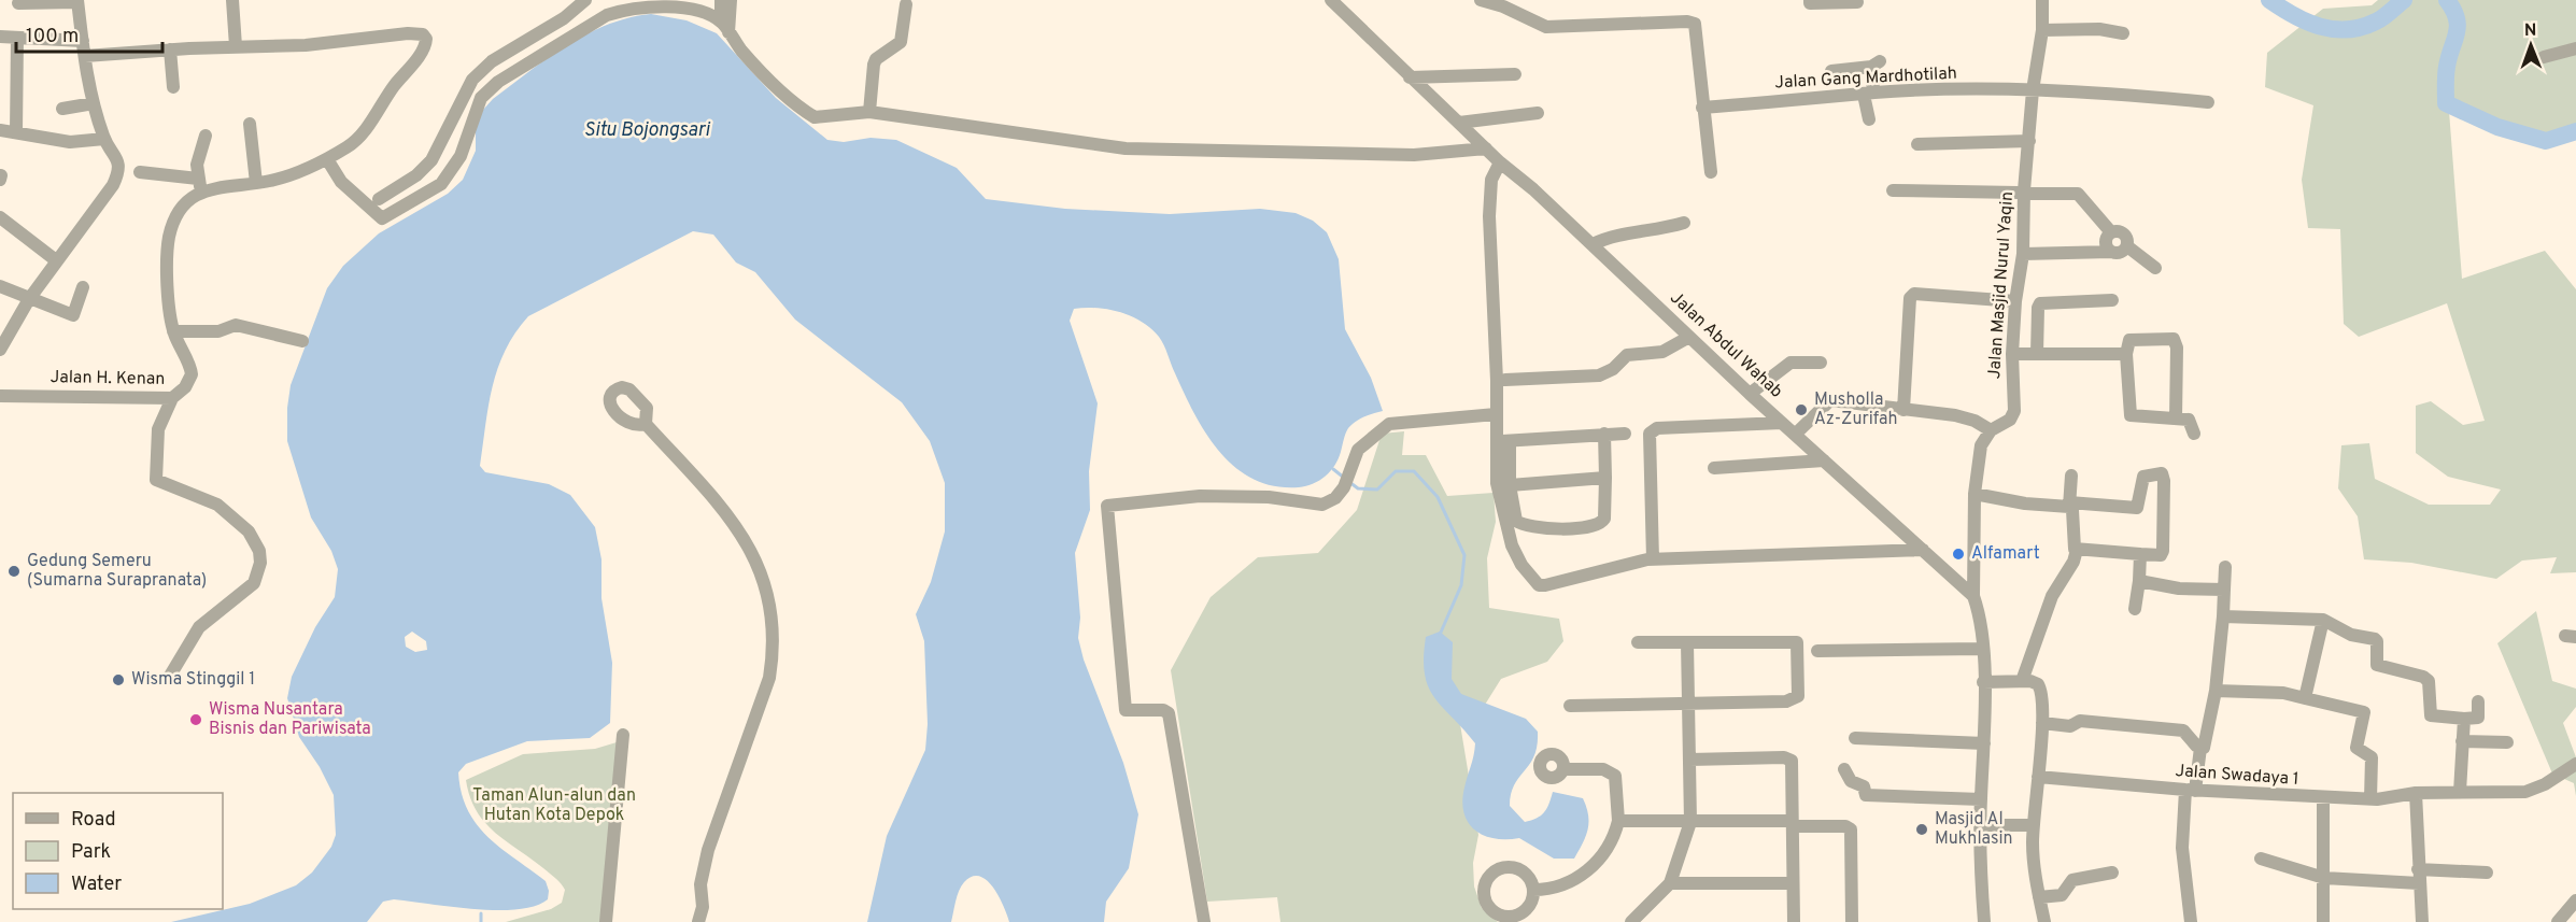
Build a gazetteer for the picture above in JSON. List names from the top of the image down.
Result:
{
  "streets": {
    "street": [
      "Jalan Gang Mardhotilah",
      "Jalan Masjid Nurul Yaqin",
      "Jalan Abdul Wahab",
      "Jalan H. Kenan",
      "Jalan Swadaya 1"
    ]
  },
  "crossings": [
    ["Jalan Gang Mardhotilah", "Jalan Masjid Nurul Yaqin"],
    ["Jalan Masjid Nurul Yaqin", "Jalan Abdul Wahab"]
  ],
  "water": ["Situ Bojongsari"],
  "parks": ["Taman Alun-alun dan Hutan Kota Depok"],
  "places": [
    "Musholla Az-Zurifah",
    "Alfamart",
    "Gedung Semeru (Sumarna Surapranata)",
    "Wisma Stinggil 1",
    "Wisma Nusantara Bisnis dan Pariwisata",
    "Masjid Al Mukhlasin"
  ],
  "legend": ["Road", "Park", "Water"],
  "scale_bar": "100 m",
  "north": "top"
}
